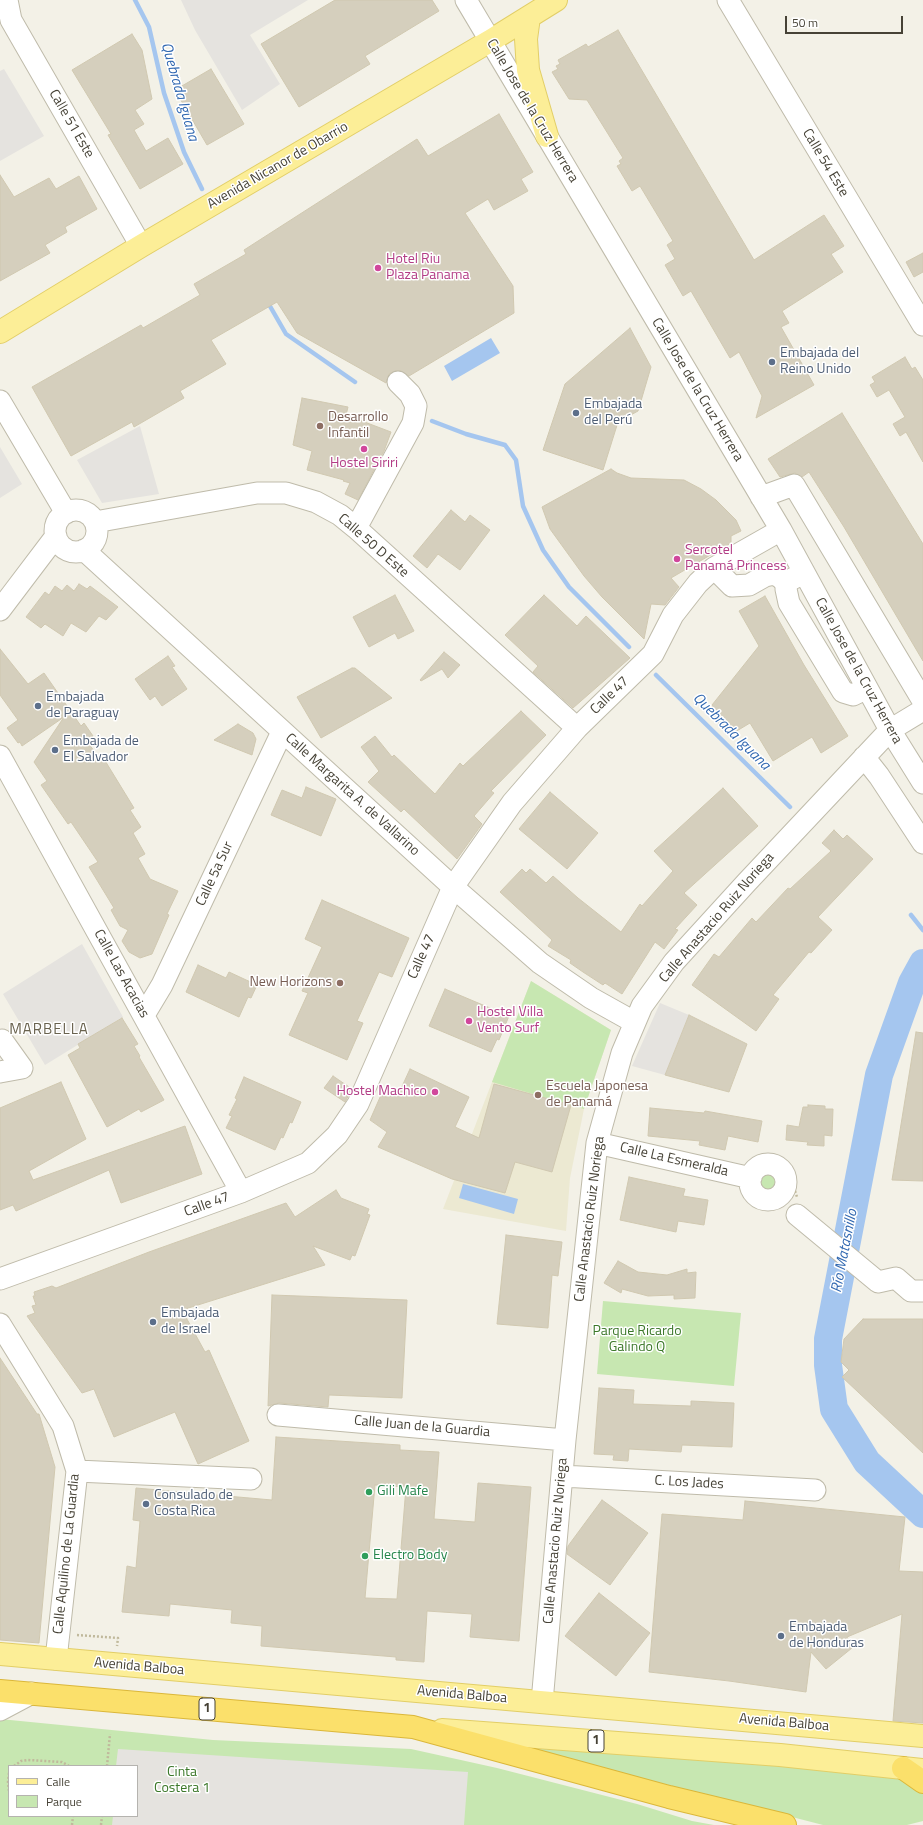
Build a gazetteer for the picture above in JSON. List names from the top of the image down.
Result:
{
  "streets": {
    "highway": ["1"],
    "main road": ["Avenida Nicanor de Obarrio", "Avenida Balboa"],
    "street": [
      "Calle Jose de la Cruz Herrera",
      "Calle 51 Este",
      "Calle 54 Este",
      "Calle 50 D Este",
      "Calle 47",
      "Calle Margarita A. de Vallarino",
      "Calle 5a Sur",
      "Calle Anastacio Ruiz Noriega",
      "Calle Las Acacias",
      "Calle La Esmeralda",
      "Calle Juan de la Guardia",
      "C. Los Jades",
      "Calle Aquilino de La Guardia"
    ]
  },
  "crossings": [
    ["Calle Jose de la Cruz Herrera", "Avenida Nicanor de Obarrio"],
    ["Calle Jose de la Cruz Herrera", "Calle 47"],
    ["Calle Jose de la Cruz Herrera", "Calle Anastacio Ruiz Noriega"],
    ["Calle 51 Este", "Avenida Nicanor de Obarrio"],
    ["Calle 50 D Este", "Calle 47"],
    ["Calle 50 D Este", "Calle Margarita A. de Vallarino"],
    ["Calle 47", "Calle Margarita A. de Vallarino"],
    ["Calle 47", "Calle Las Acacias"],
    ["Calle Margarita A. de Vallarino", "Calle 5a Sur"],
    ["Calle Margarita A. de Vallarino", "Calle Anastacio Ruiz Noriega"],
    ["Calle 5a Sur", "Calle Las Acacias"],
    ["Calle Anastacio Ruiz Noriega", "Calle La Esmeralda"],
    ["Calle Anastacio Ruiz Noriega", "Calle Juan de la Guardia"],
    ["Calle Anastacio Ruiz Noriega", "C. Los Jades"],
    ["Calle Anastacio Ruiz Noriega", "Avenida Balboa"],
    ["Calle Aquilino de La Guardia", "Avenida Balboa"]
  ],
  "districts": ["MARBELLA"],
  "water": ["Quebrada Iguana", "Río Matasnillo"],
  "parks": ["Parque Ricardo Galindo Q", "Cinta Costera 1"],
  "places": [
    "Hotel Riu Plaza Panama",
    "Embajada del Reino Unido",
    "Embajada del Perú",
    "Desarrollo Infantil",
    "Hostel Siriri",
    "Sercotel Panamá Princess",
    "Embajada de Paraguay",
    "Embajada de El Salvador",
    "New Horizons",
    "Hostel Villa Vento Surf",
    "Hostel Machico",
    "Escuela Japonesa de Panamá",
    "Embajada de Israel",
    "Gili Mafe",
    "Consulado de Costa Rica",
    "Electro Body",
    "Embajada de Honduras"
  ],
  "legend": ["Calle", "Parque"],
  "scale_bar": "50 m"
}
